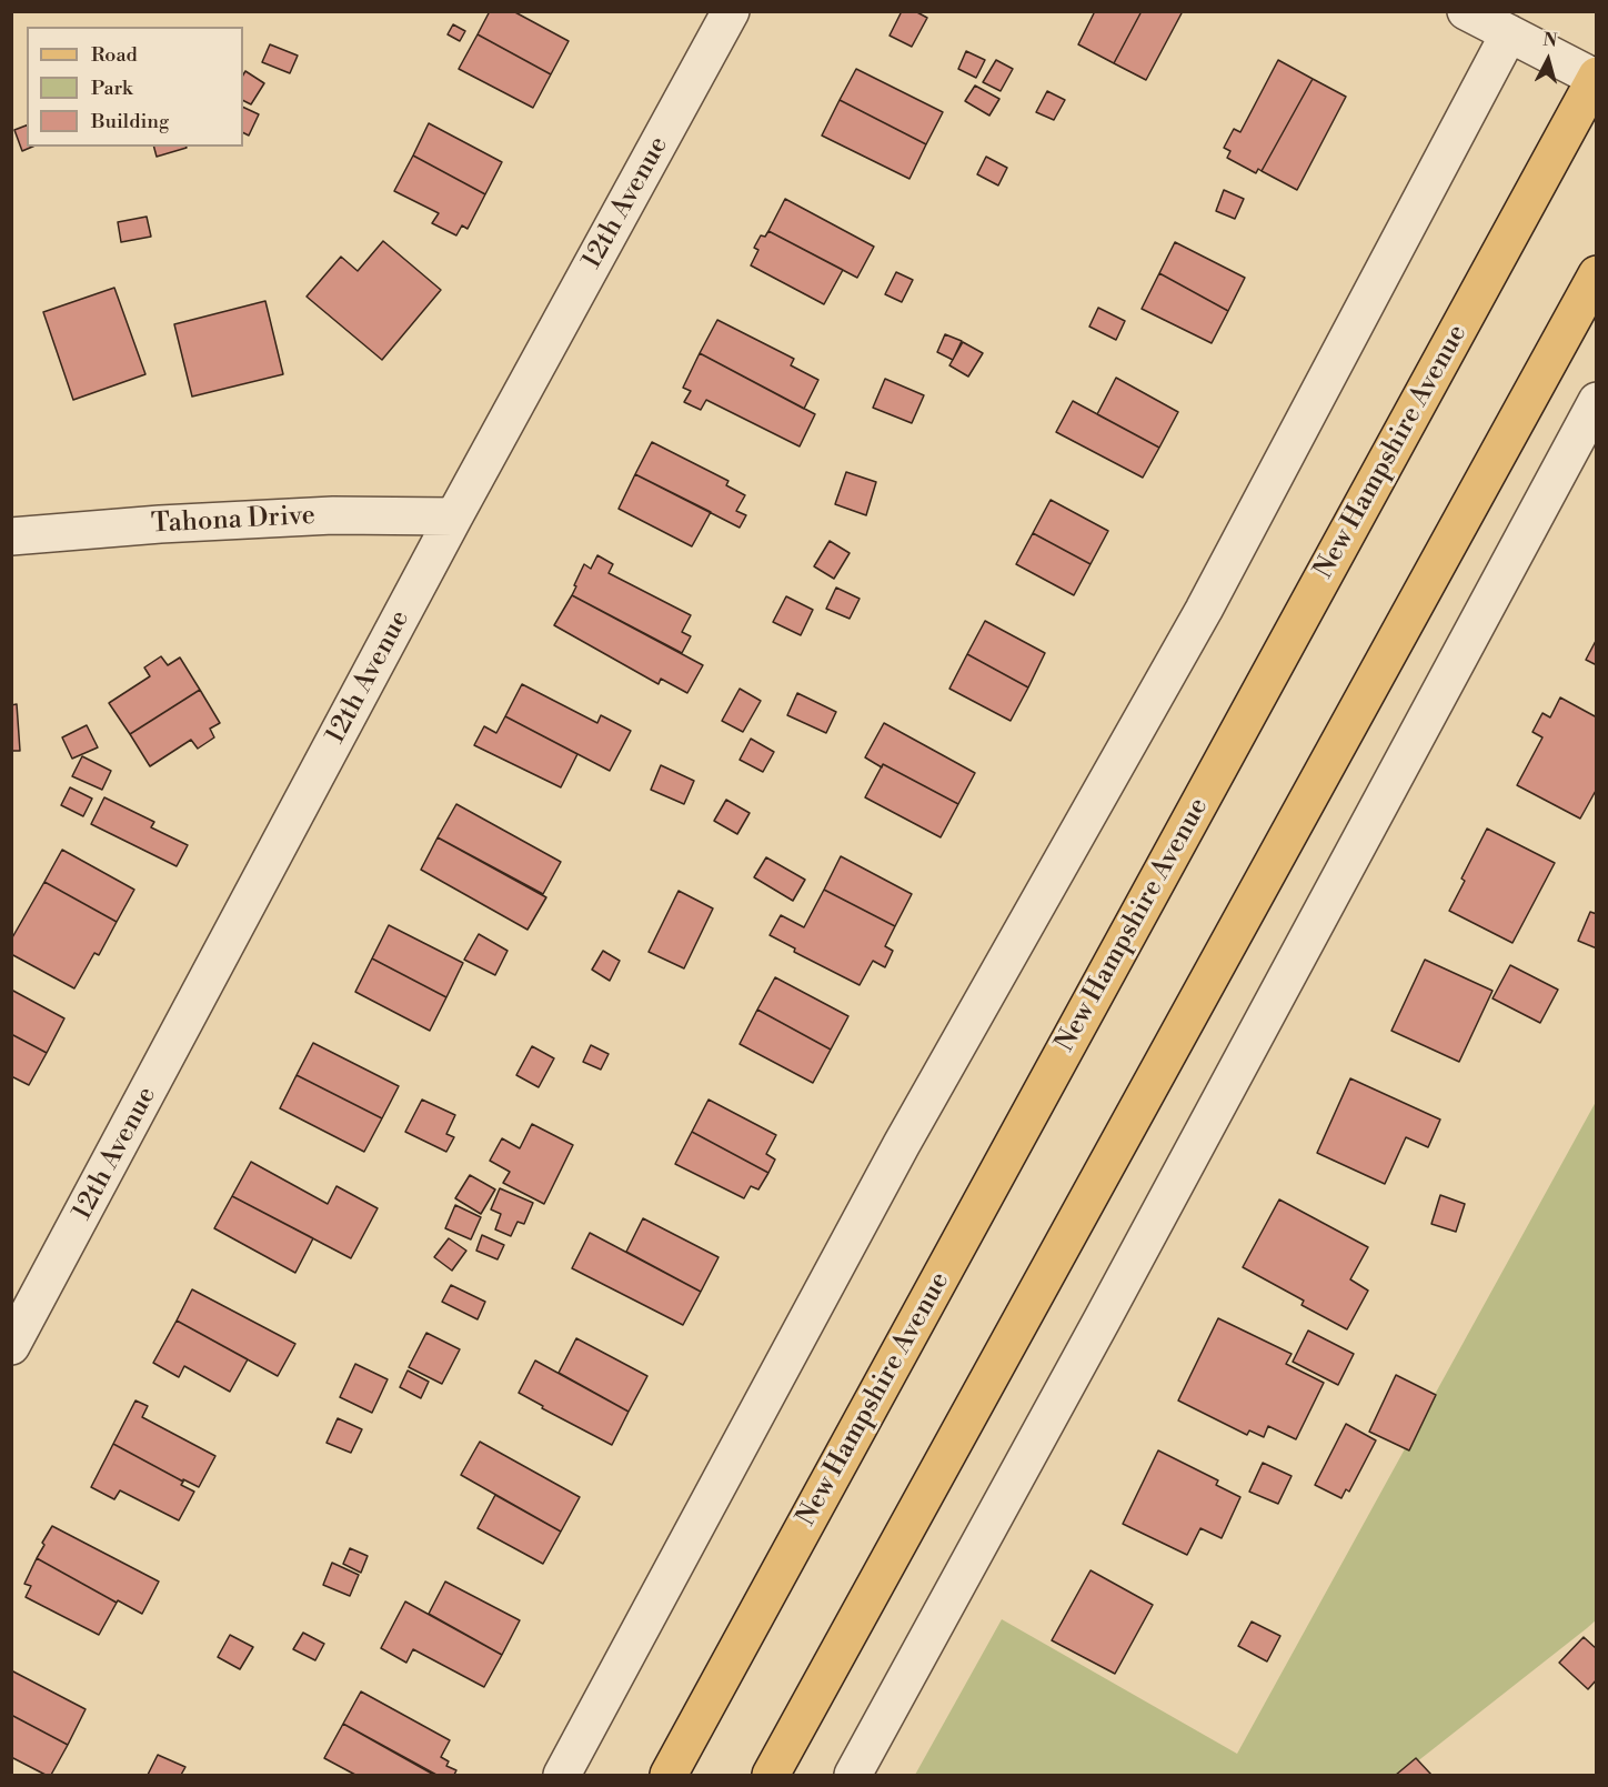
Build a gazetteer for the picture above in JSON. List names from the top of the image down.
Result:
{
  "streets": {
    "main road": ["New Hampshire Avenue"],
    "street": ["12th Avenue", "Tahona Drive"]
  },
  "crossings": [
    ["12th Avenue", "Tahona Drive"]
  ],
  "legend": ["Road", "Park", "Building"],
  "north": "top"
}
